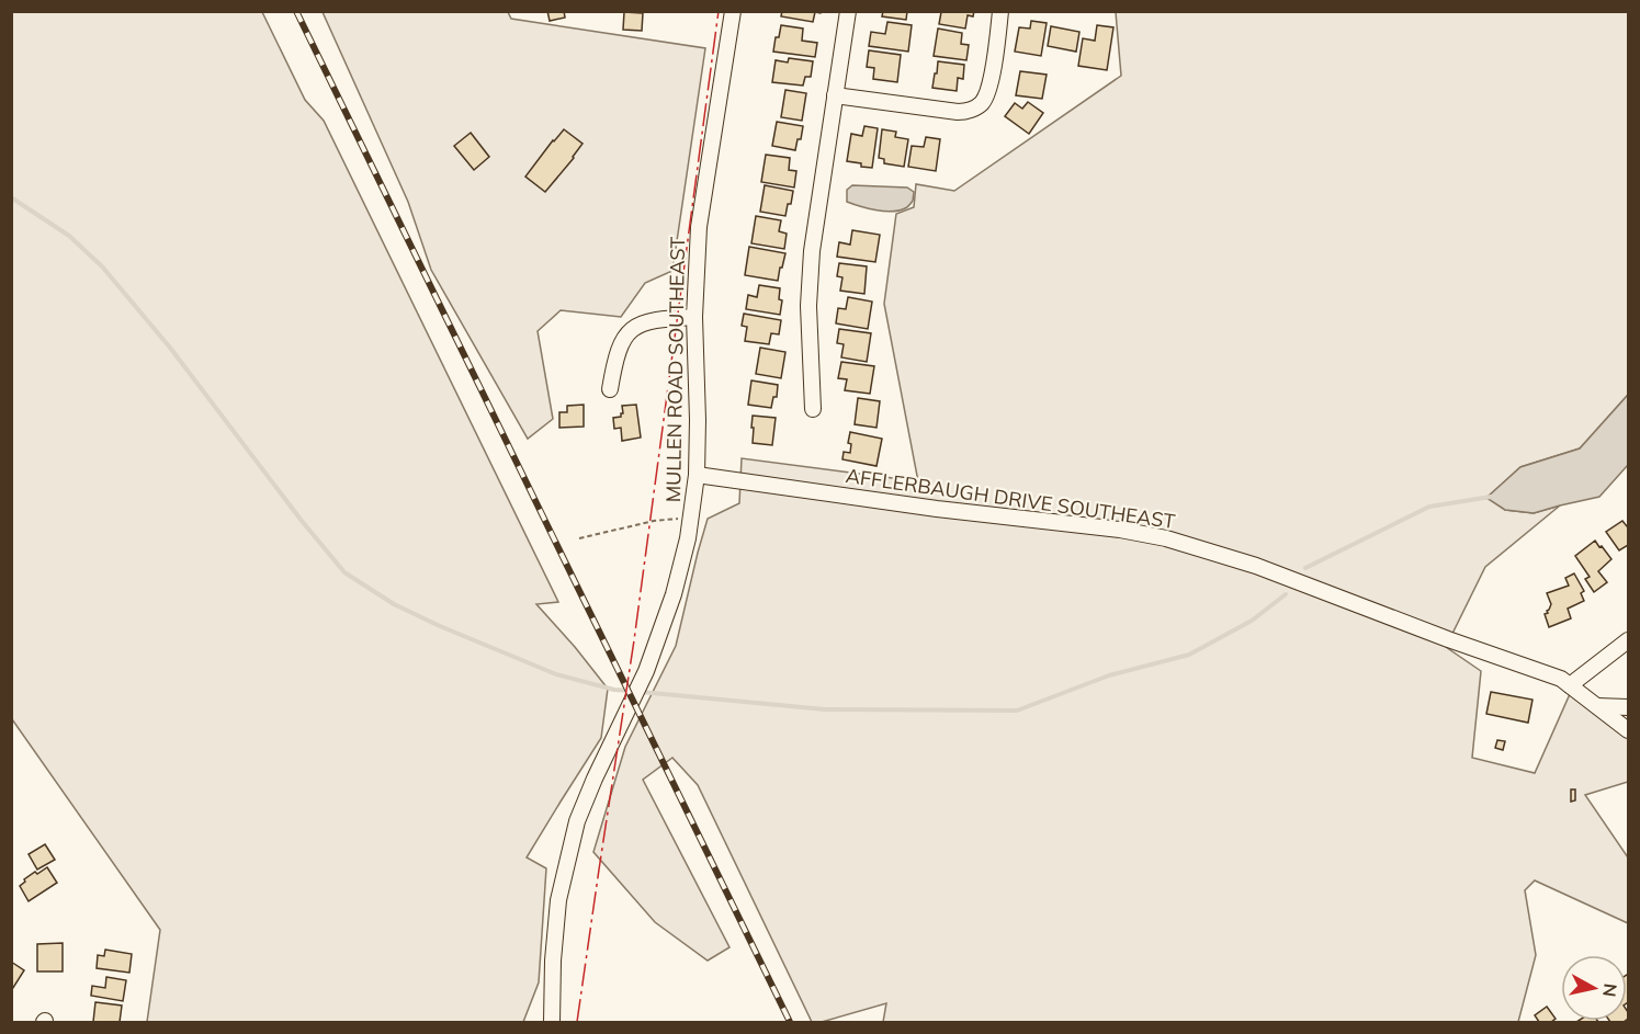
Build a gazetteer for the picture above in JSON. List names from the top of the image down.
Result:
{
  "streets": {
    "street": ["MULLEN ROAD SOUTHEAST", "AFFLERBAUGH DRIVE SOUTHEAST"]
  },
  "crossings": [
    ["MULLEN ROAD SOUTHEAST", "AFFLERBAUGH DRIVE SOUTHEAST"]
  ],
  "north": "right"
}
